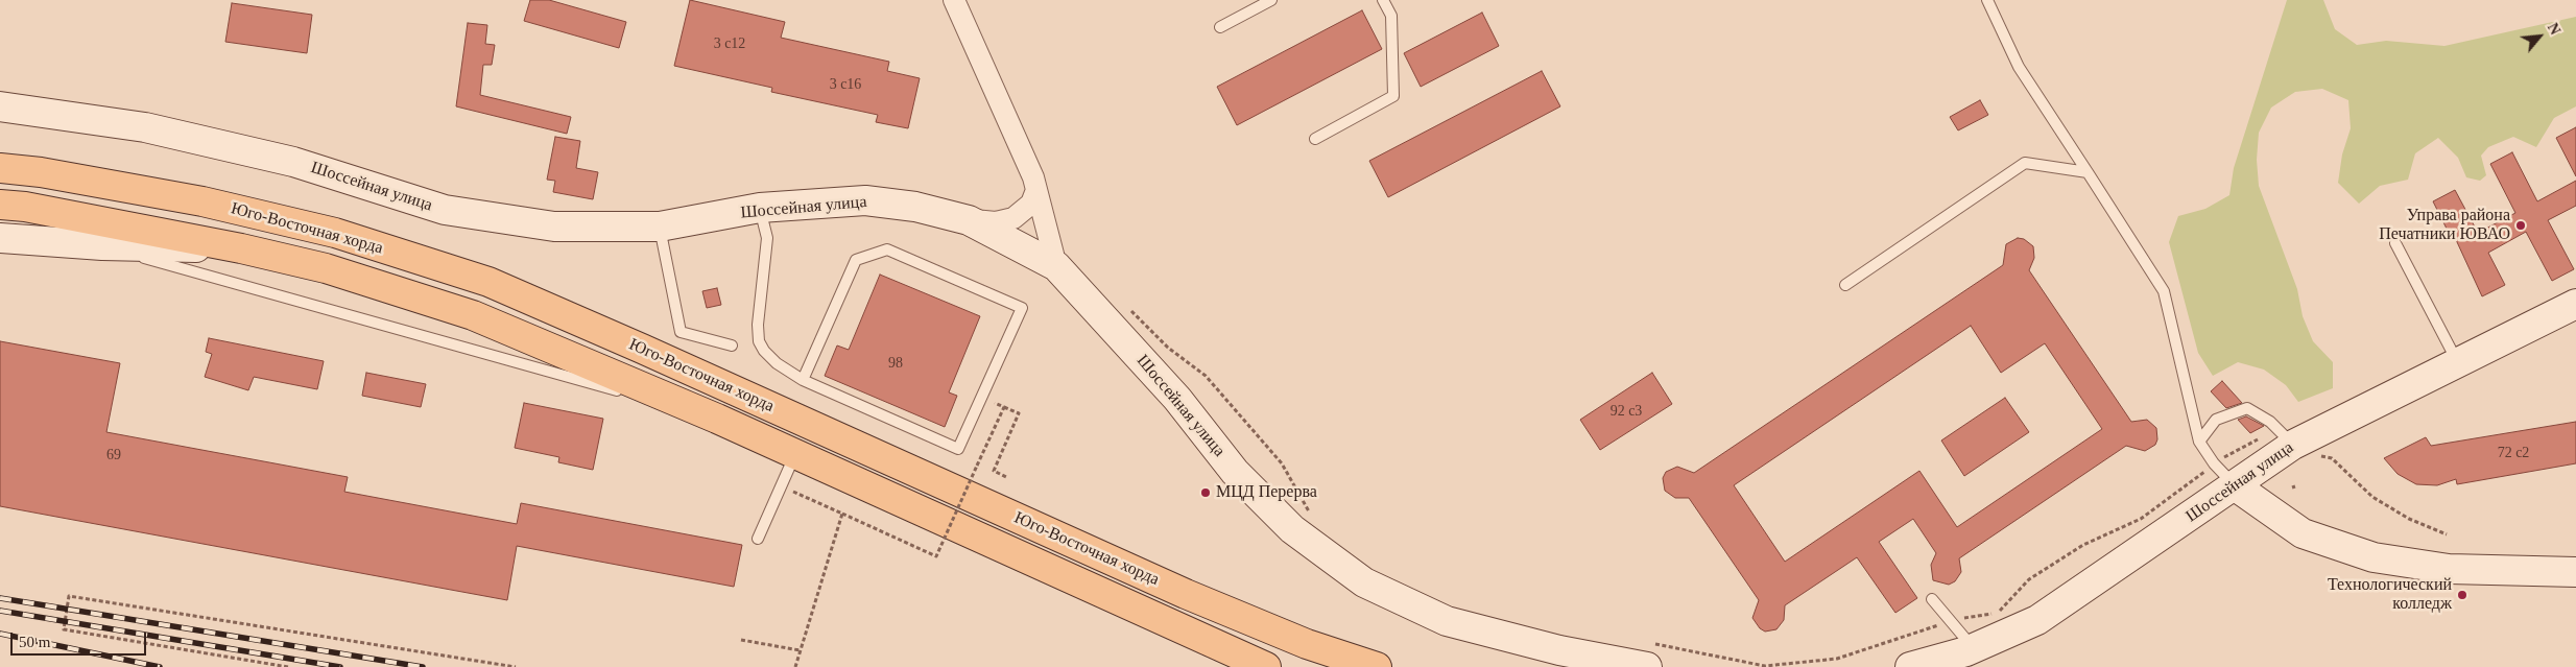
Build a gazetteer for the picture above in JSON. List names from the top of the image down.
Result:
{
  "streets": {
    "main road": ["Шоссейная улица", "Юго-Восточная хорда"]
  },
  "places": ["Управа района Печатники ЮВАО", "МЦД Перерва", "Технологический колледж"],
  "house_numbers": [
    "3 с12",
    "3 с16",
    "98",
    "92 с3",
    "72 с2",
    "69"
  ],
  "scale_bar": "50 m",
  "north": "top right"
}
